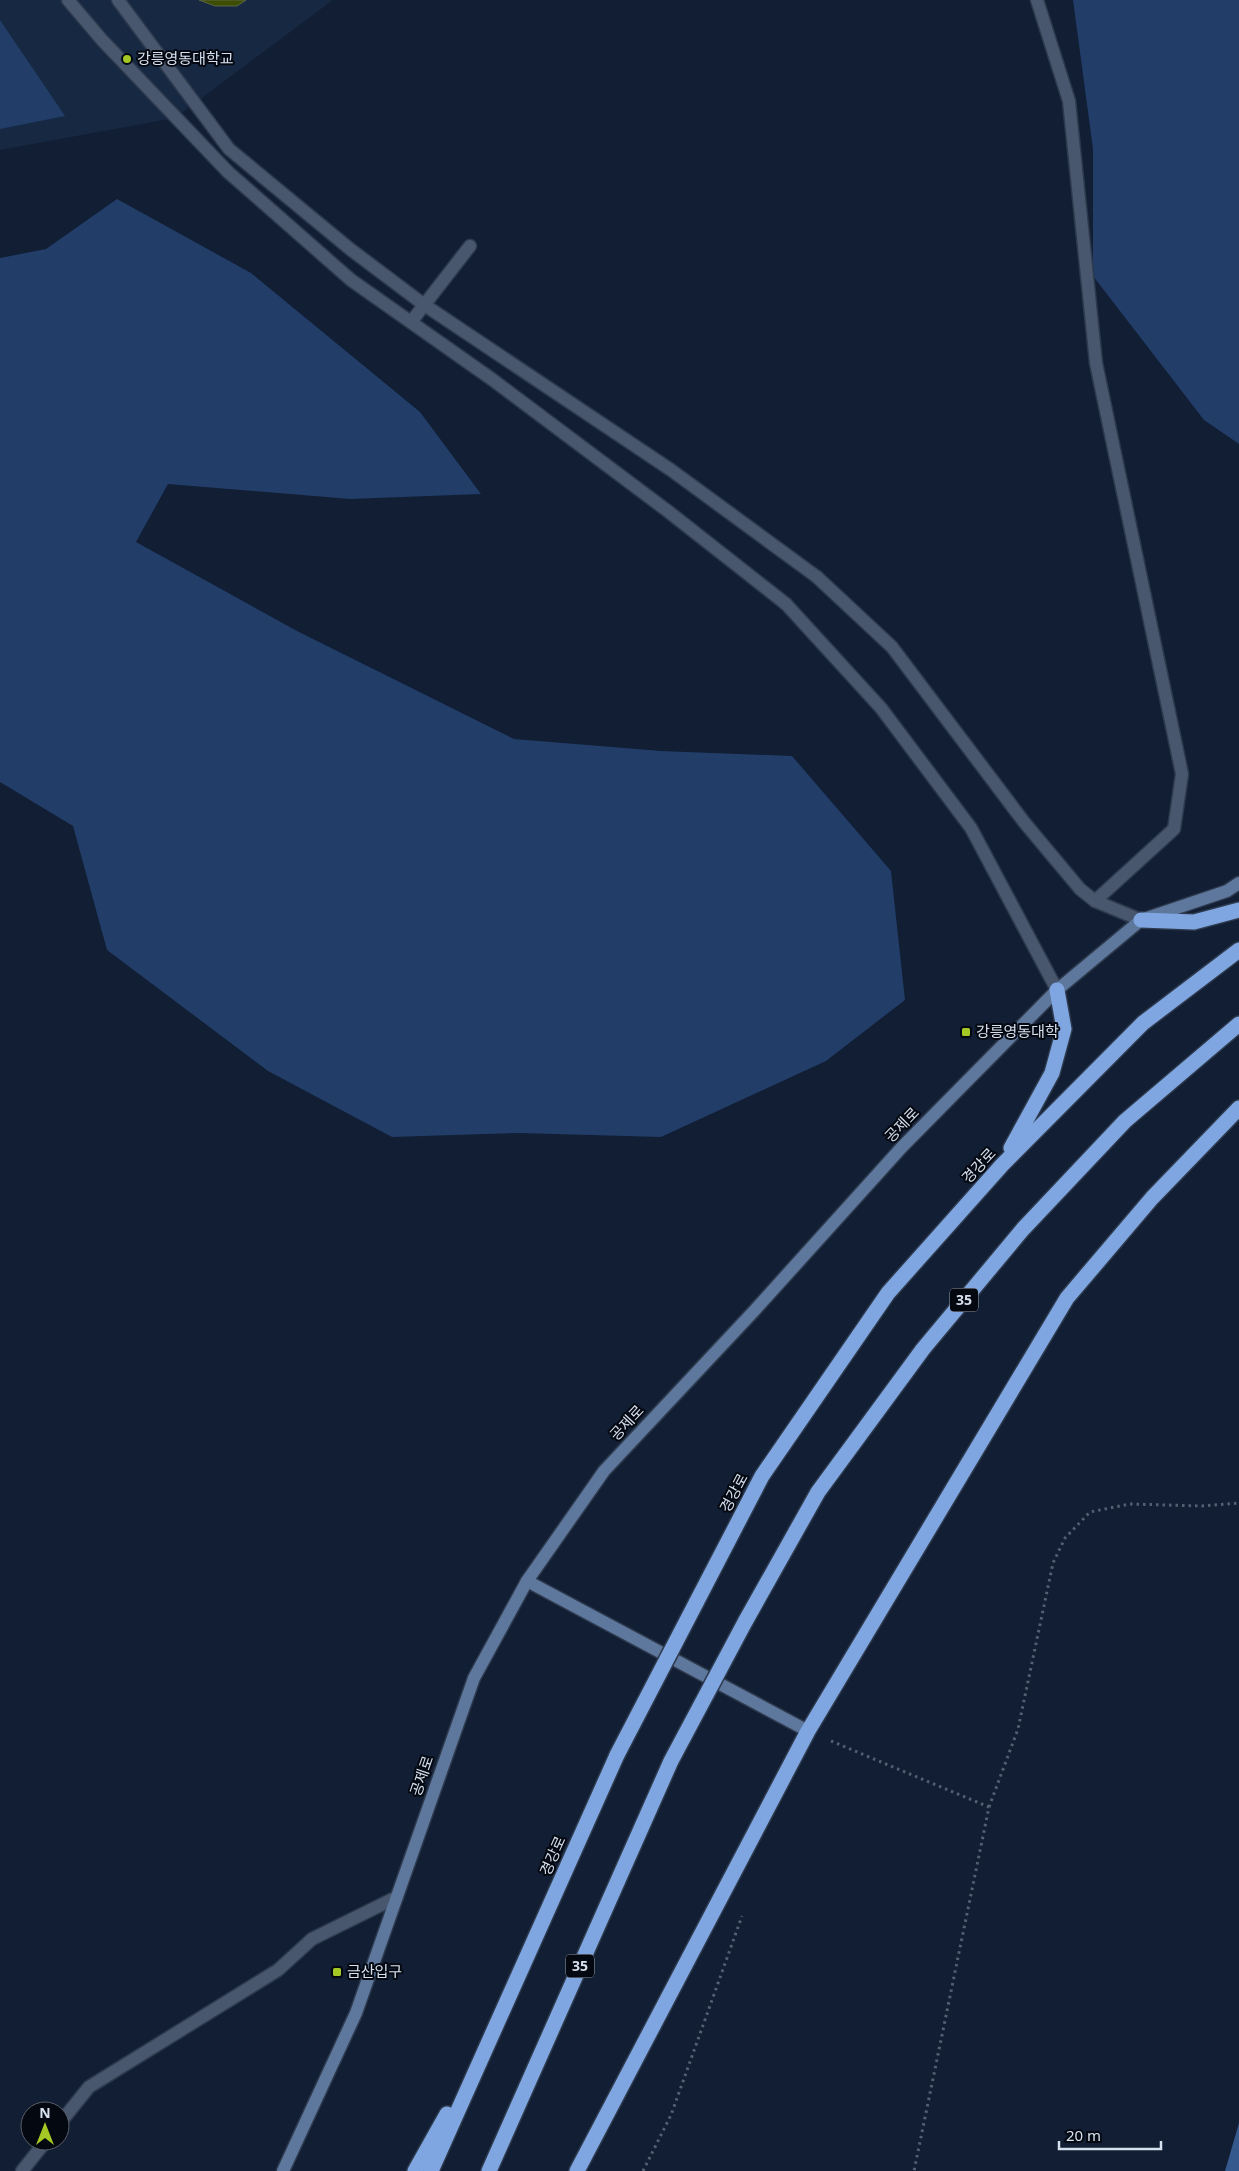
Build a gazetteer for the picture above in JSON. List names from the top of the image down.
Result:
{
  "streets": {
    "highway": ["경강로", "35"],
    "street": ["공제로"]
  },
  "places": {
    "other": ["강릉영동대학교"],
    "transit": ["강릉영동대학", "금산입구"]
  },
  "scale_bar": "20 m",
  "north": "top"
}
